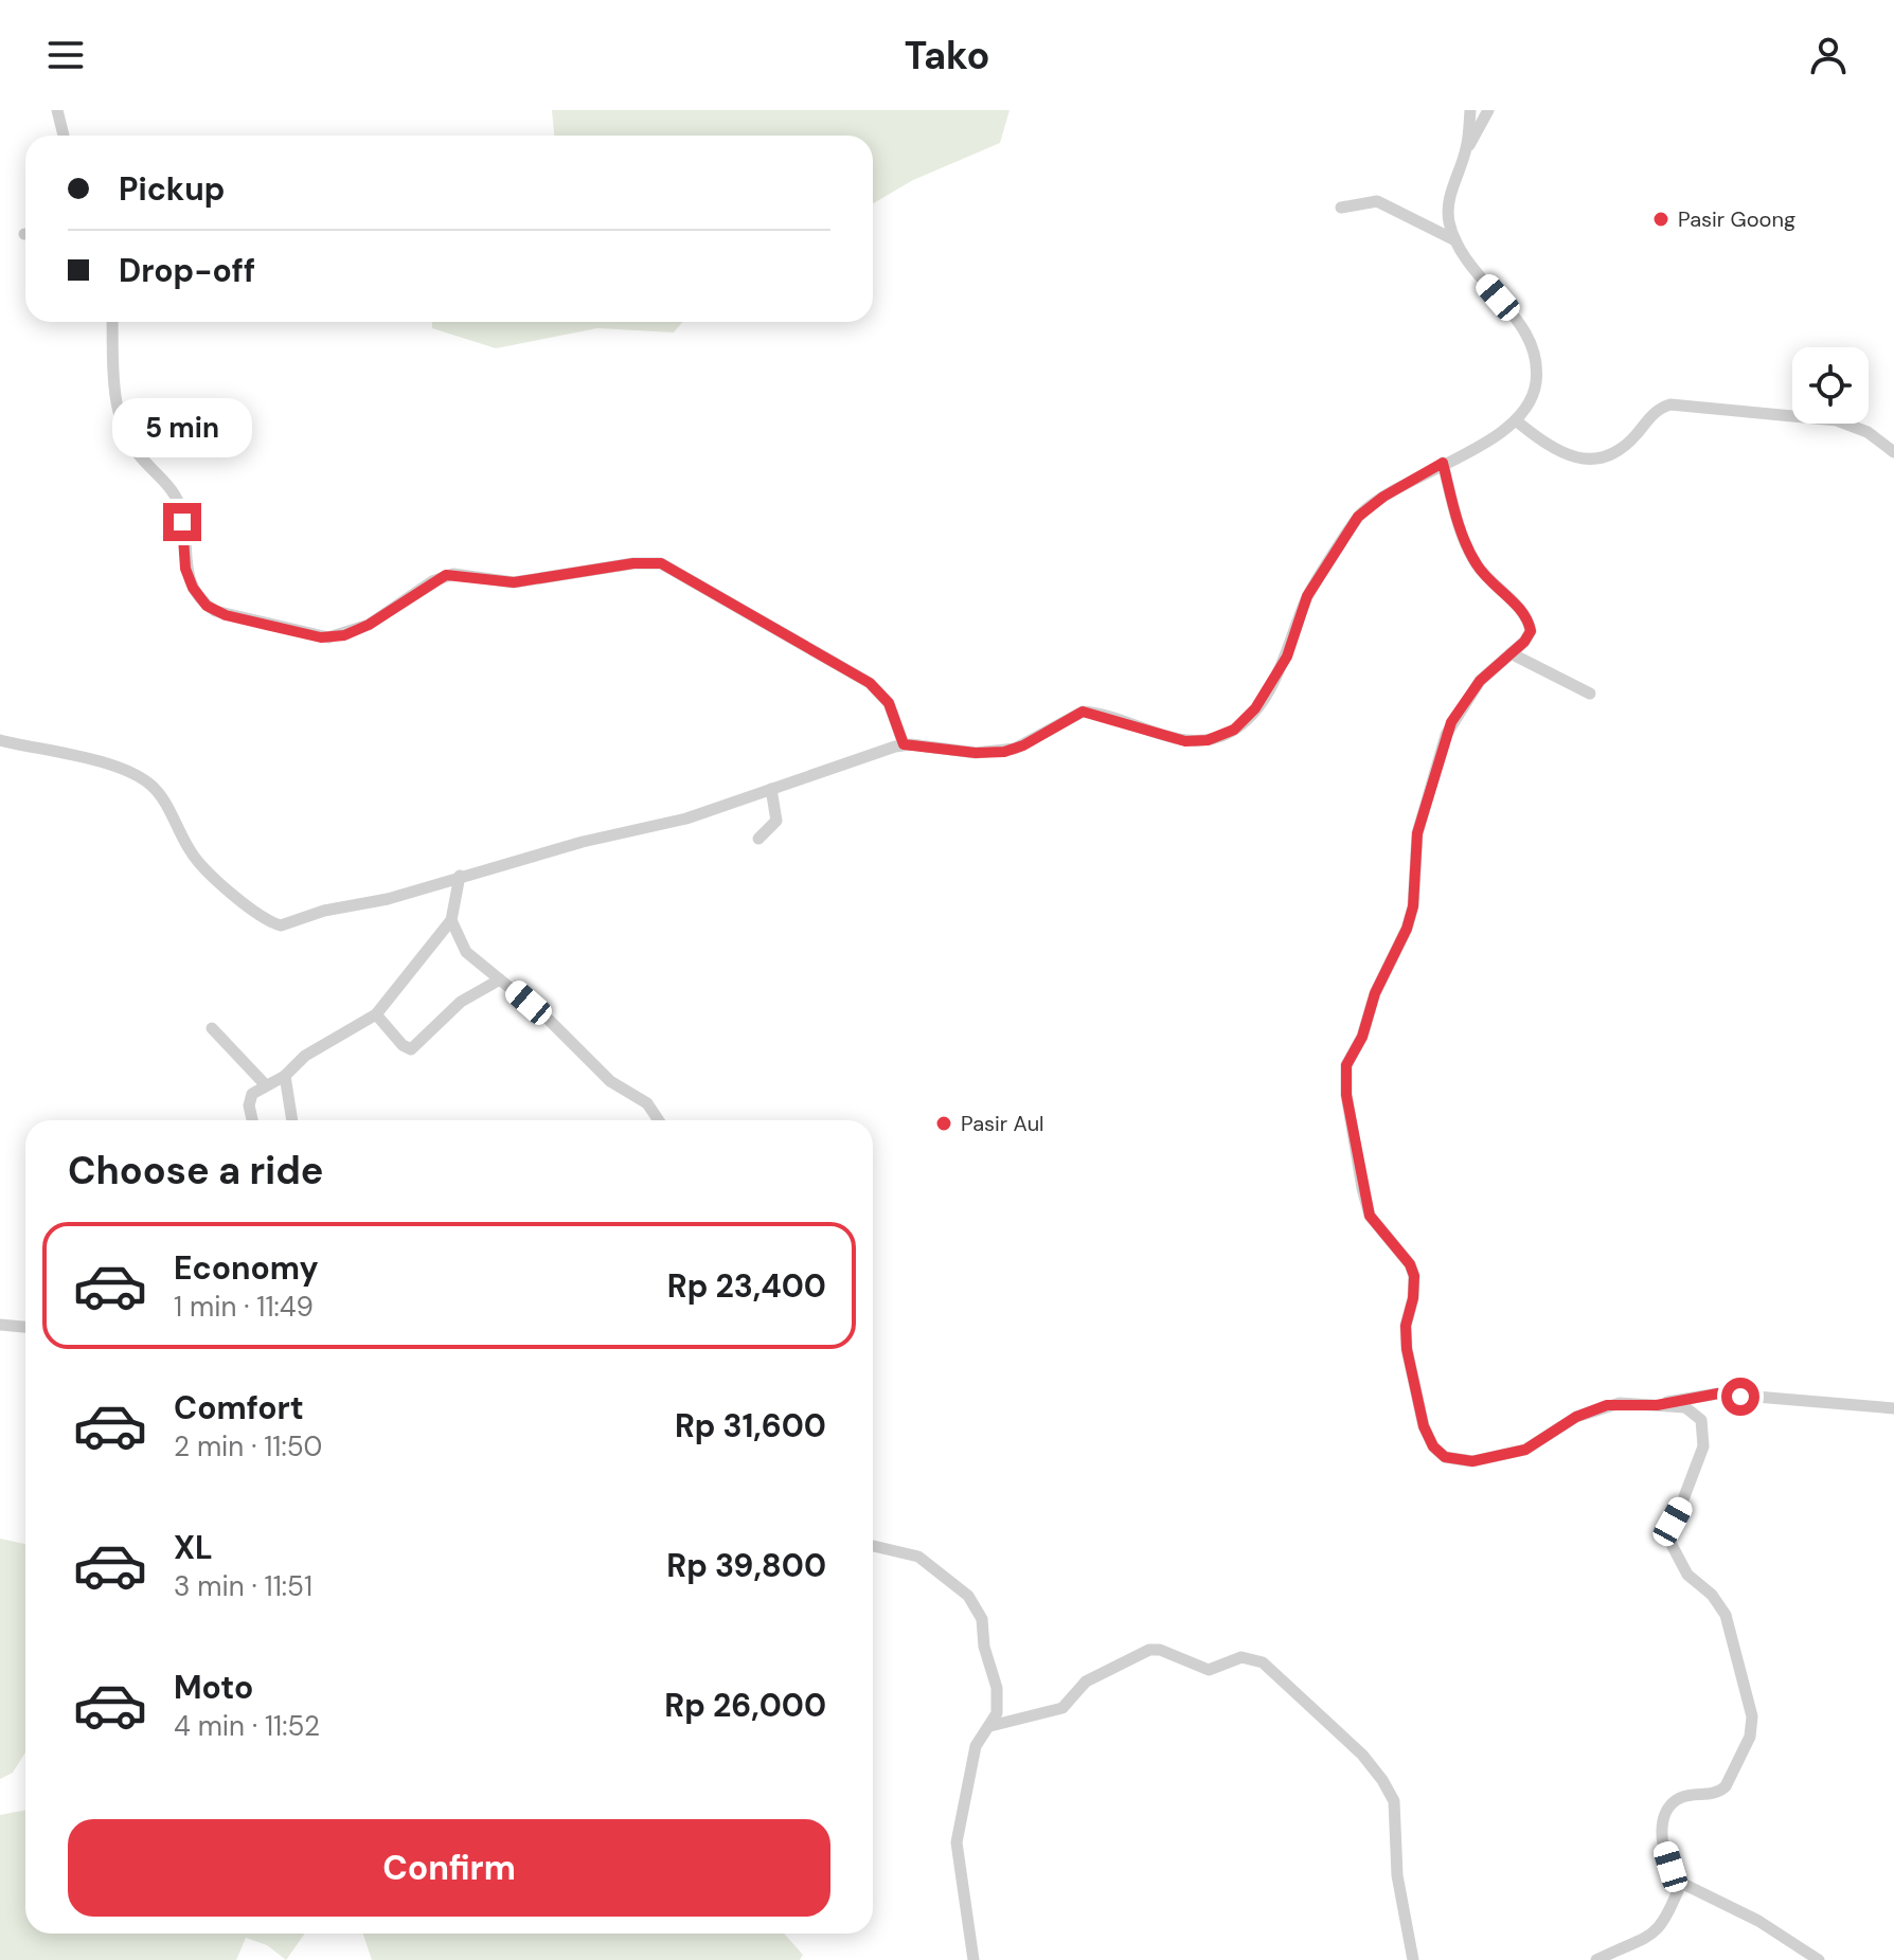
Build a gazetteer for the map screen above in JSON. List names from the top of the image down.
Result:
{
  "places": ["Pasir Goong", "Pasir Aul"],
  "page": {
    "header": "Tako",
    "banner": ["Pickup", "Drop-off"],
    "bubble": "5 min",
    "heading": "Choose a ride",
    "list": [
      {
        "name": "Economy",
        "note": "1 min · 11:49",
        "value": "Rp 23,400"
      },
      {
        "name": "Comfort",
        "note": "2 min · 11:50",
        "value": "Rp 31,600"
      },
      {
        "name": "XL",
        "note": "3 min · 11:51",
        "value": "Rp 39,800"
      },
      {
        "name": "Moto",
        "note": "4 min · 11:52",
        "value": "Rp 26,000"
      }
    ],
    "buttons": "Confirm"
  }
}
